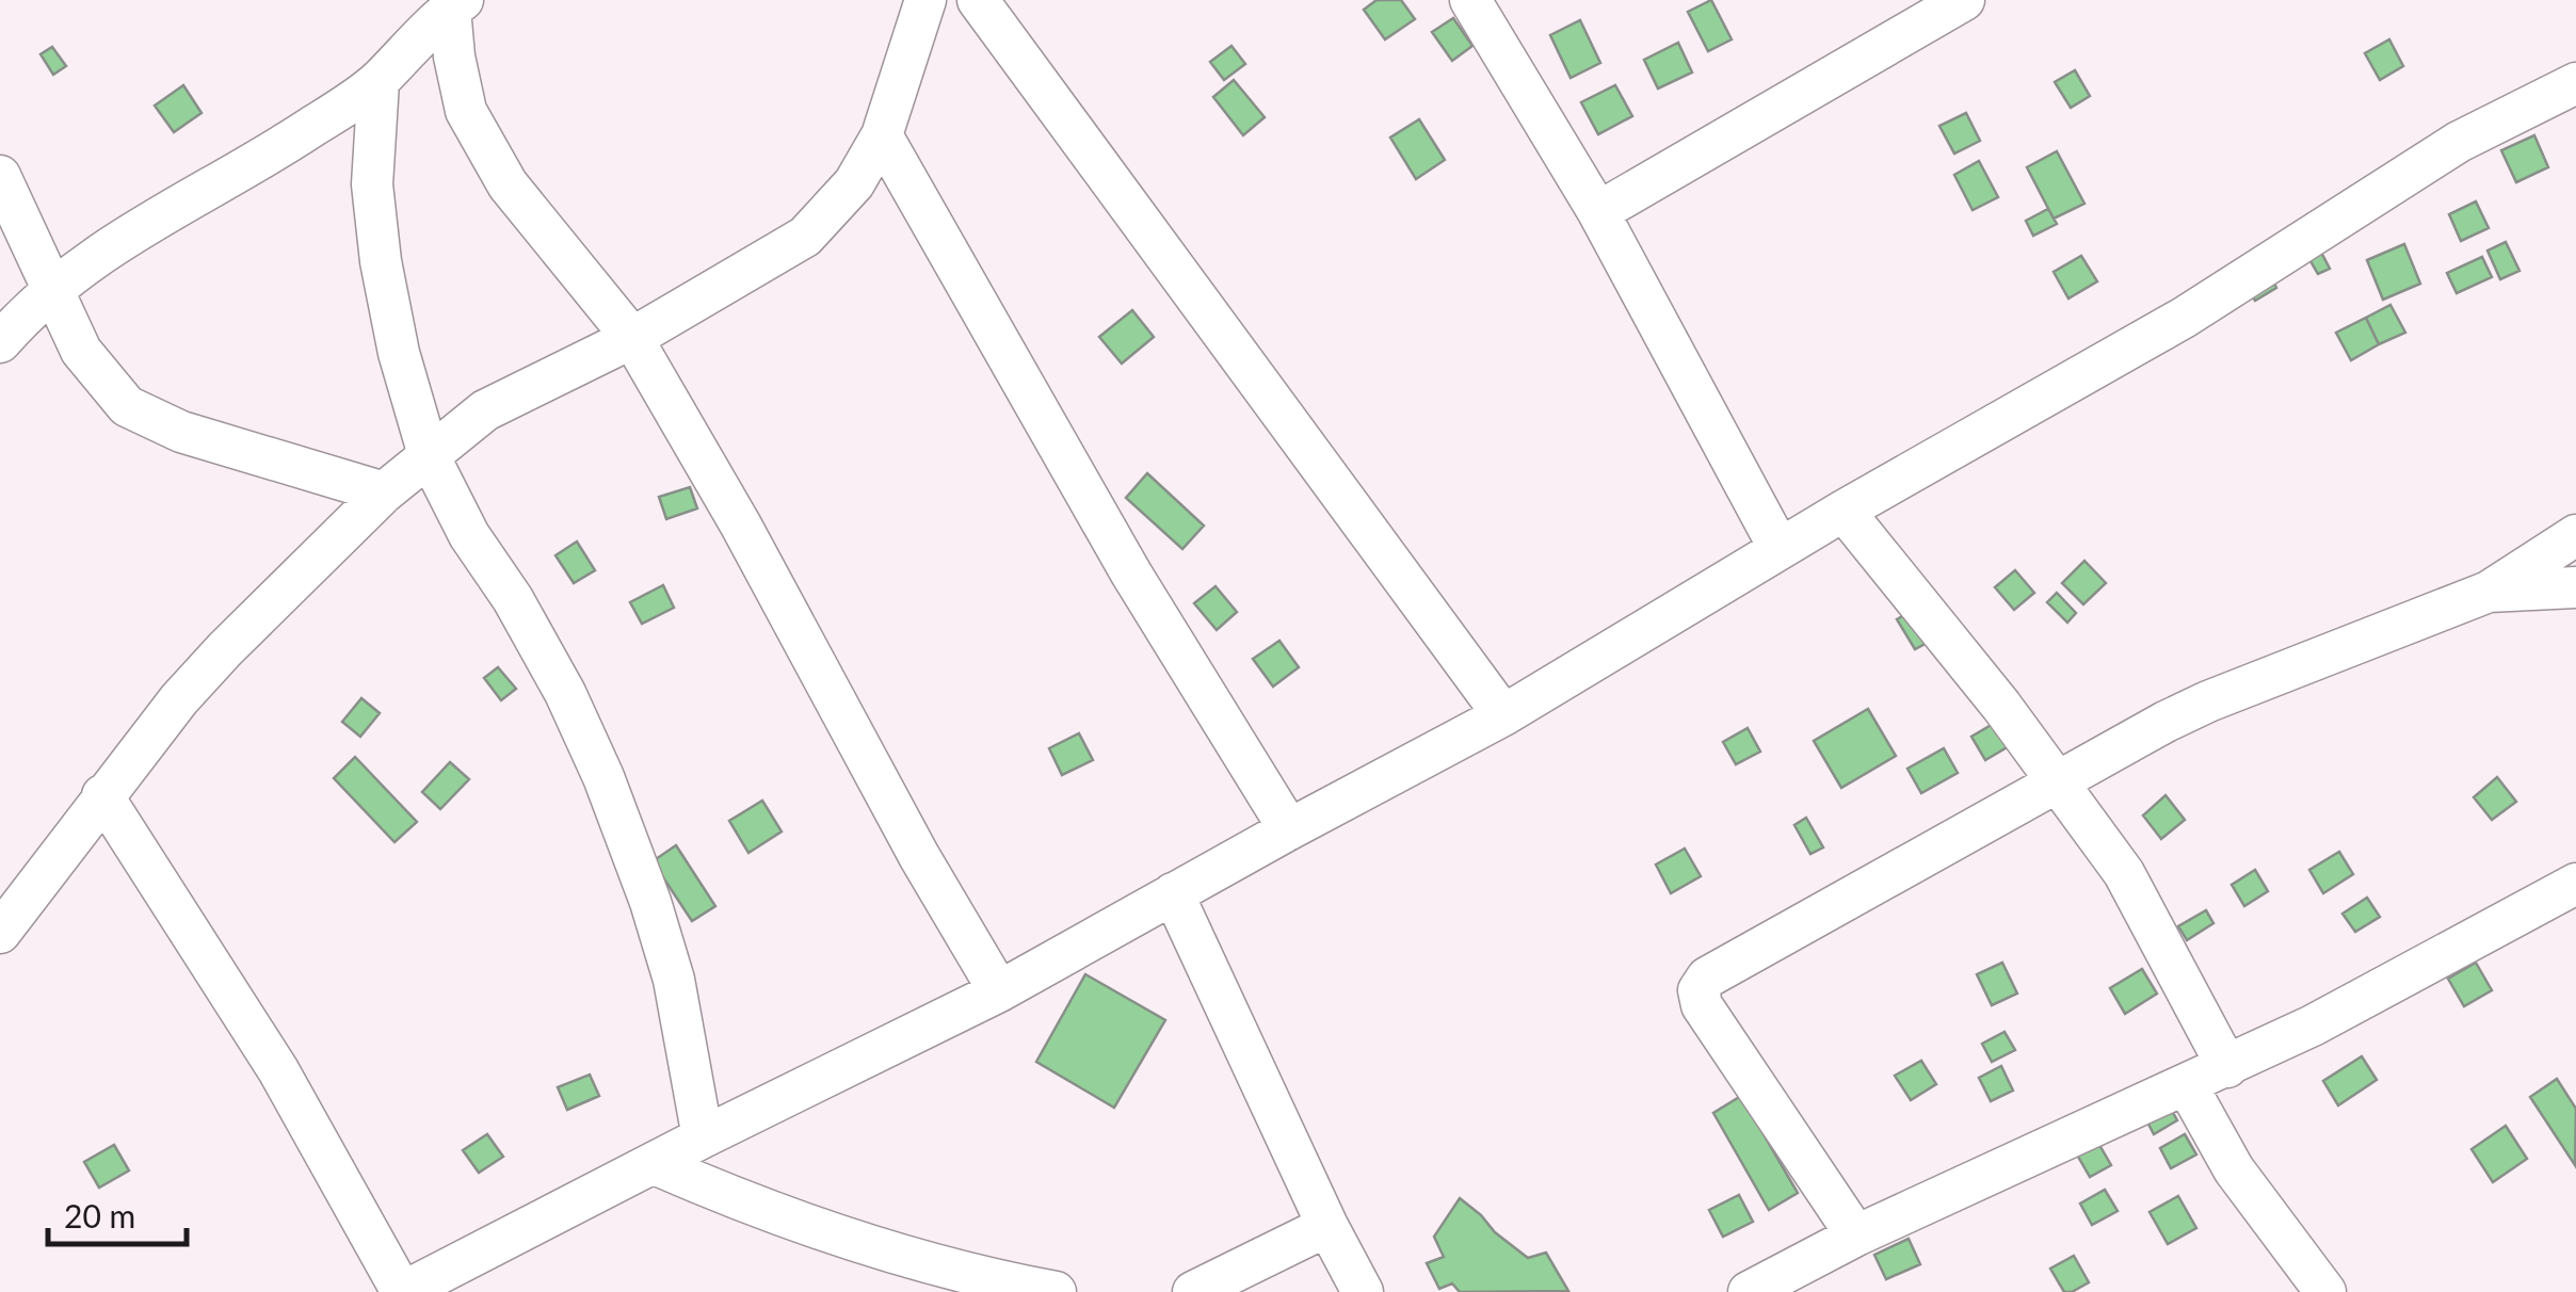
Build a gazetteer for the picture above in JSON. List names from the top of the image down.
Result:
{
  "scale_bar": "20 m"
}
